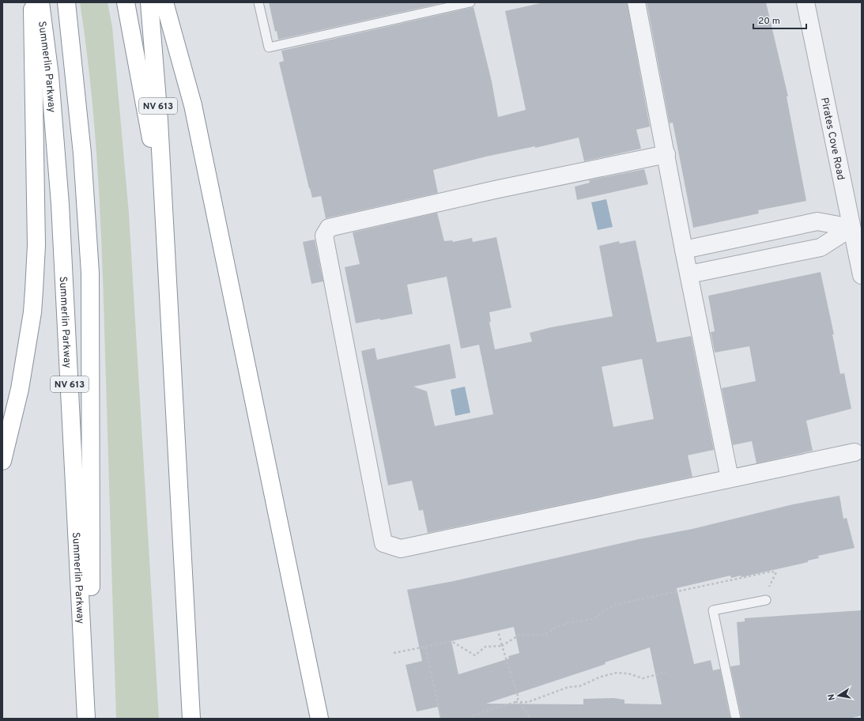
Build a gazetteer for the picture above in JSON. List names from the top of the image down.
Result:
{
  "streets": {
    "highway": ["Summerlin Parkway", "NV 613"],
    "street": ["Pirates Cove Road"]
  },
  "scale_bar": "20 m",
  "north": "left"
}
